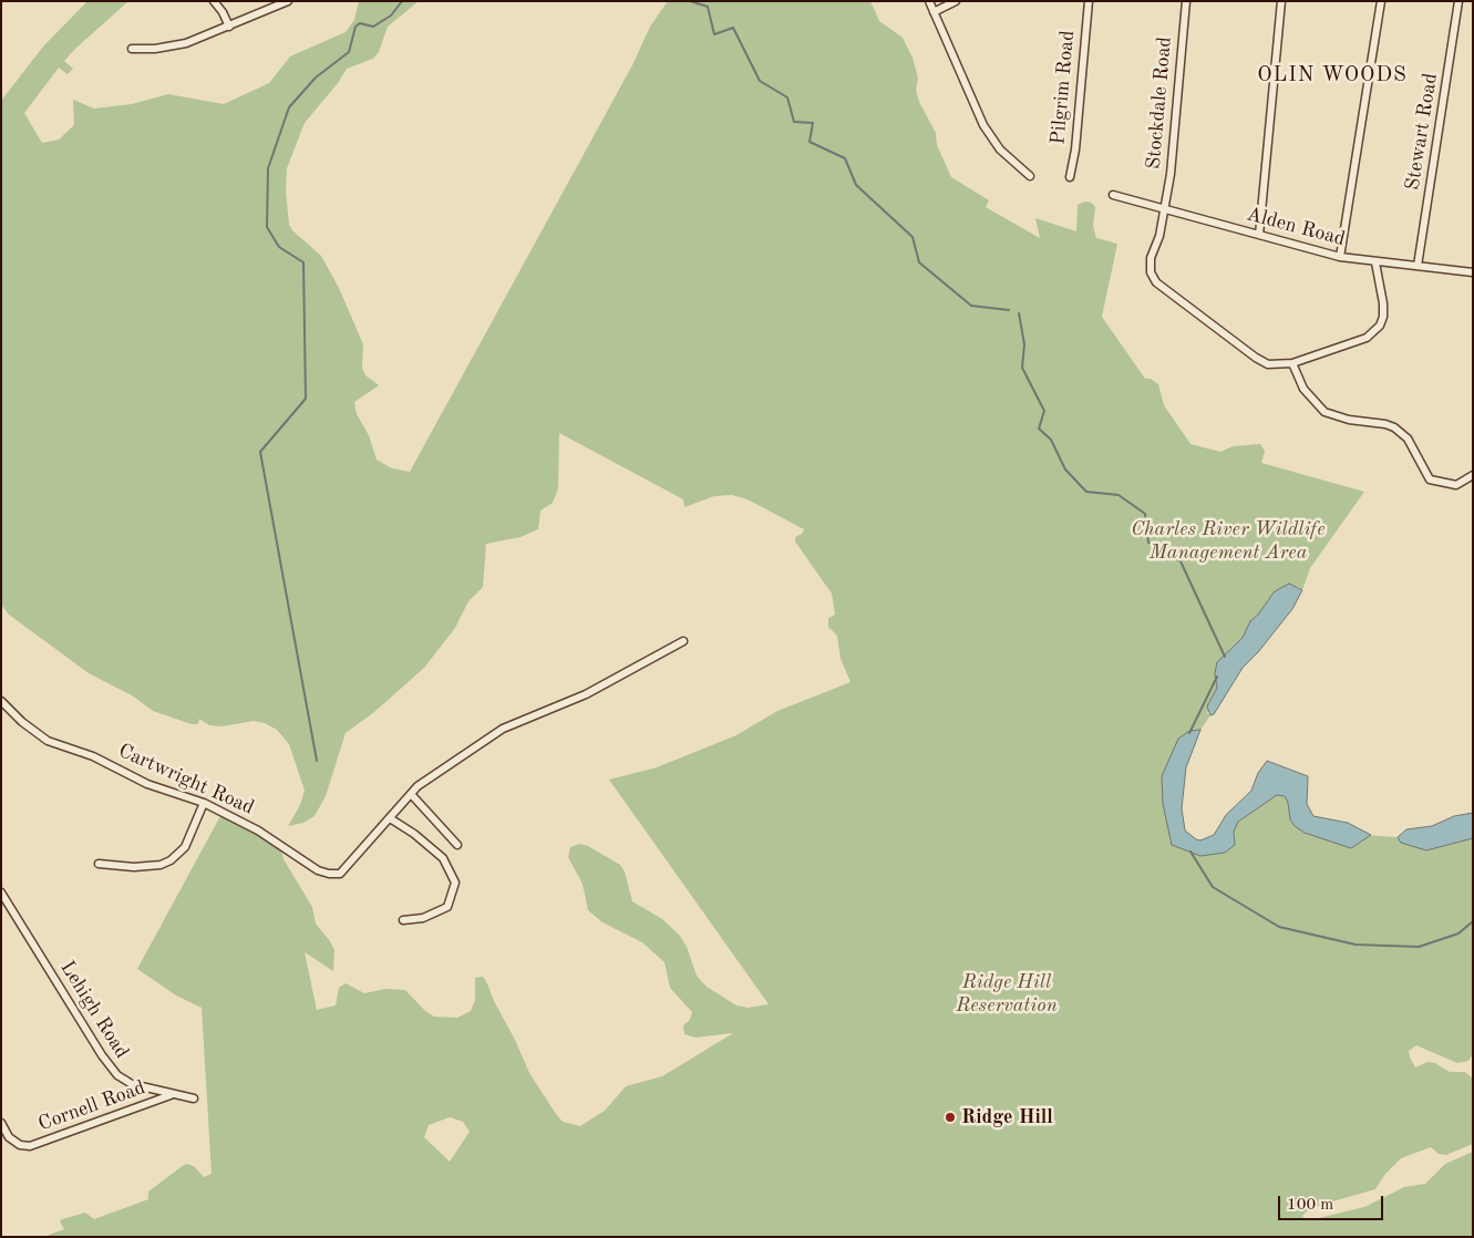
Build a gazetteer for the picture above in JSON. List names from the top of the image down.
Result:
{
  "streets": {
    "street": [
      "Pilgrim Road",
      "Stockdale Road",
      "Stewart Road",
      "Alden Road",
      "Cartwright Road",
      "Lehigh Road",
      "Cornell Road"
    ]
  },
  "crossings": [
    ["Stockdale Road", "Alden Road"],
    ["Stewart Road", "Alden Road"],
    ["Lehigh Road", "Cornell Road"]
  ],
  "districts": ["OLIN WOODS"],
  "parks": ["Charles River Wildlife Management Area", "Ridge Hill Reservation"],
  "places": ["Ridge Hill"],
  "scale_bar": "100 m"
}
